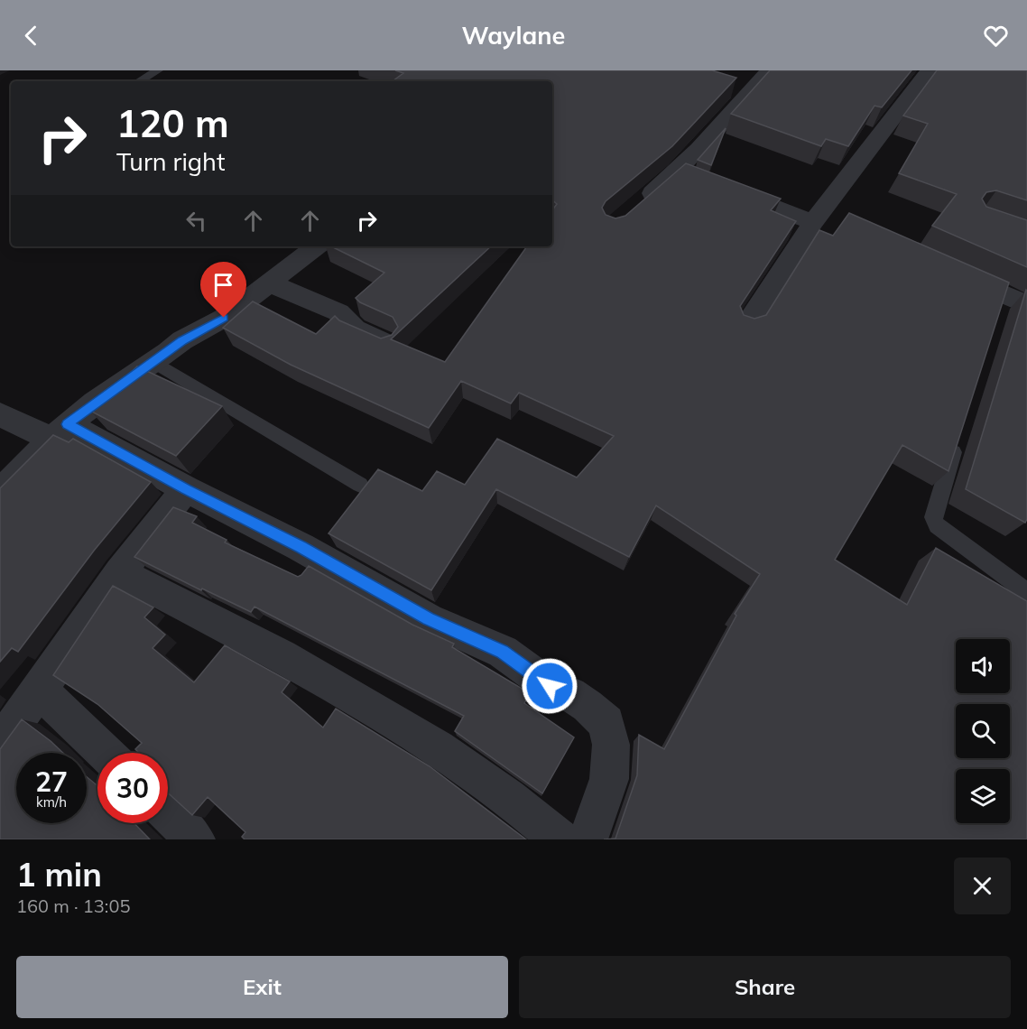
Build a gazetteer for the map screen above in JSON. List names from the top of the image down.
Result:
{
  "page": {
    "header": "Waylane",
    "turn": ["120 m", "Turn right"],
    "speed": "27 km/h",
    "limit": "30",
    "heading": ["1 min", "160 m · 13:05"],
    "buttons": ["Exit", "Share"]
  }
}
